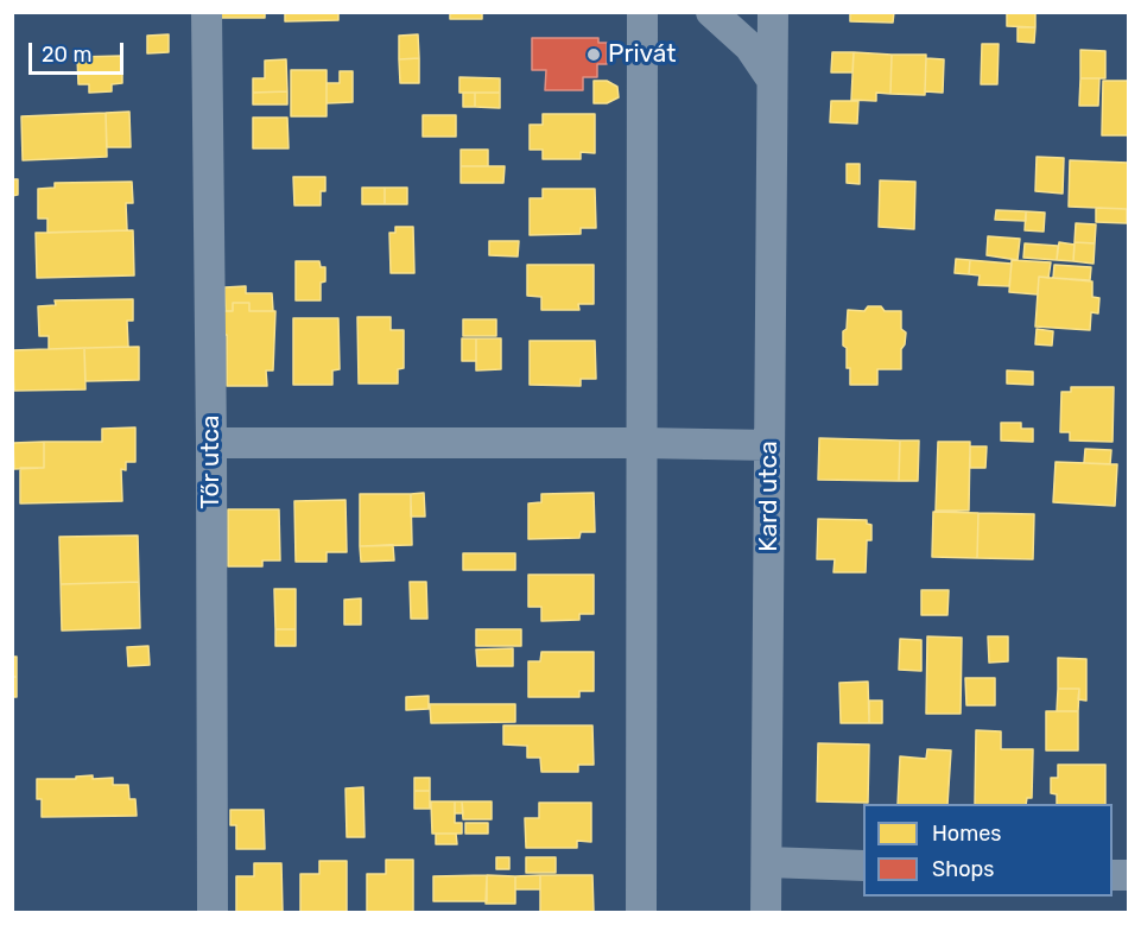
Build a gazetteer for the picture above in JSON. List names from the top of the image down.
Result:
{
  "streets": {
    "street": ["Tőr utca", "Kard utca"]
  },
  "places": ["Privát"],
  "legend": ["Homes", "Shops"],
  "scale_bar": "20 m"
}
